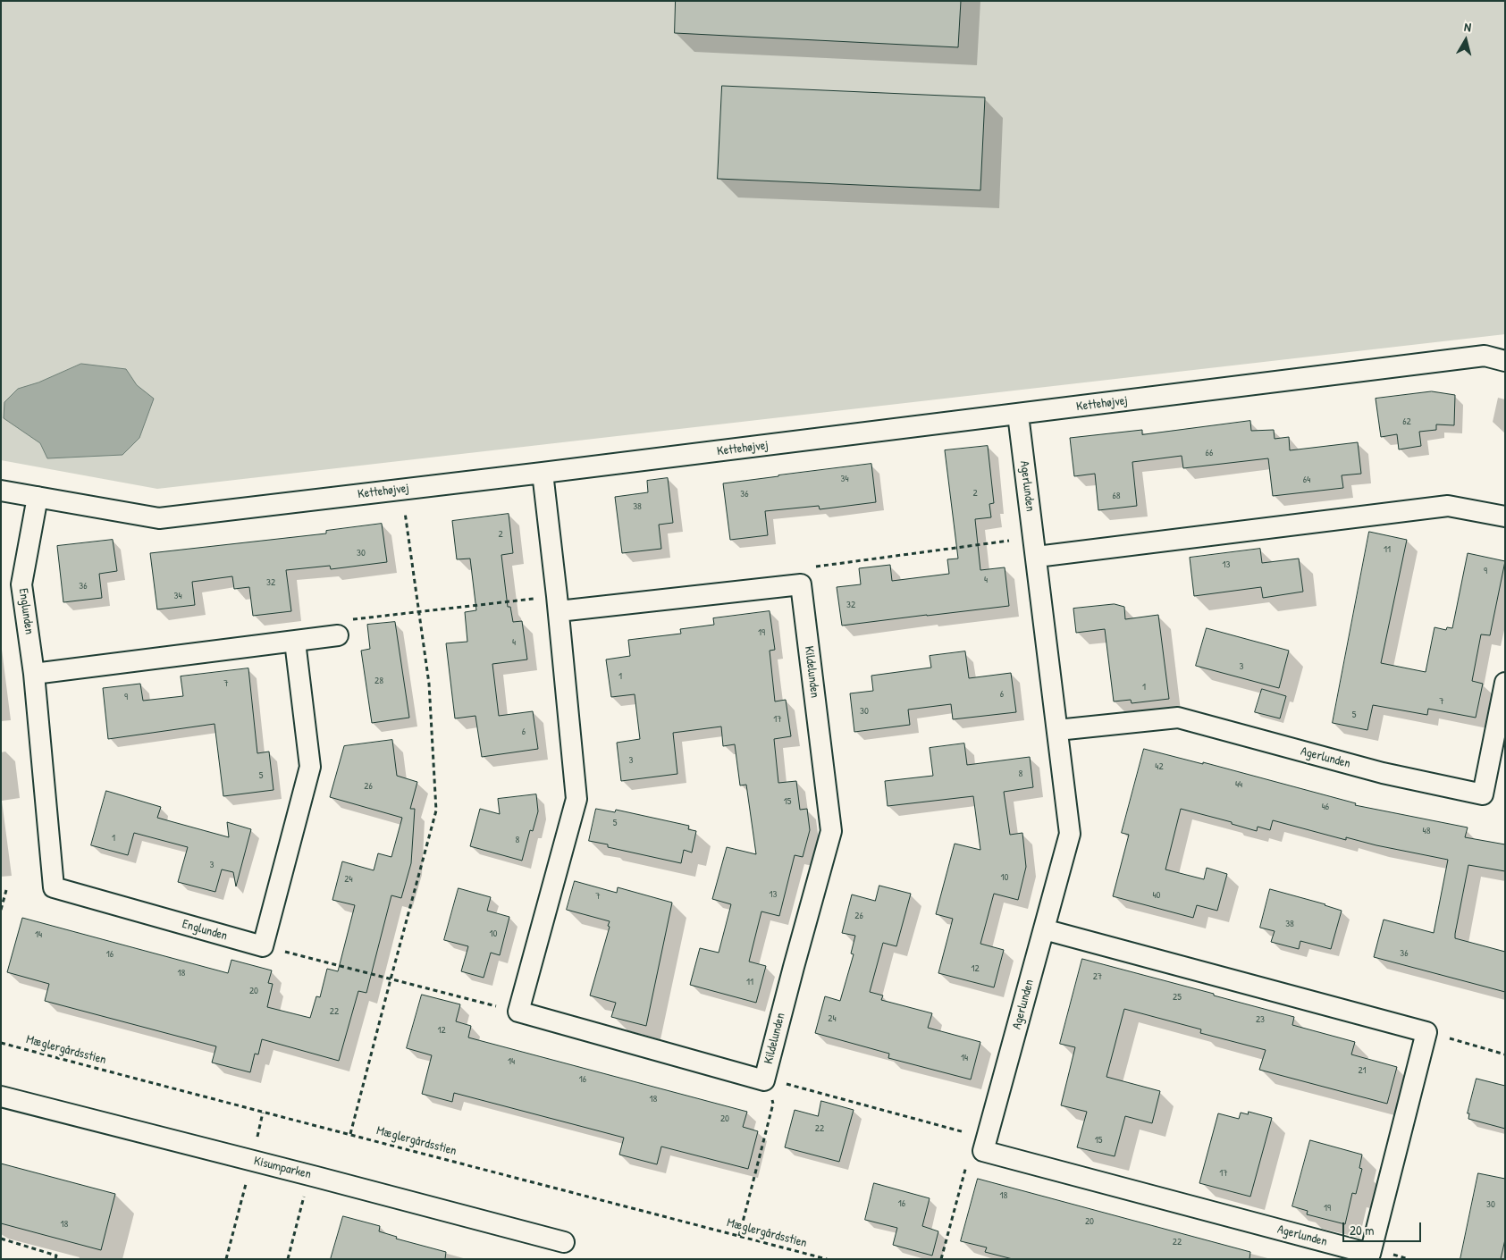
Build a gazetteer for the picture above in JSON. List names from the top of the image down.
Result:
{
  "streets": {
    "street": [
      "Kettehøjvej",
      "Agerlunden",
      "Englunden",
      "Kildelunden",
      "Kisumparken"
    ],
    "path": ["Mæglergårdsstien"]
  },
  "crossings": [
    ["Kettehøjvej", "Agerlunden"],
    ["Kettehøjvej", "Englunden"]
  ],
  "house_numbers": [
    "62",
    "66",
    "34",
    "64",
    "2",
    "36",
    "68",
    "38",
    "2",
    "11",
    "30",
    "13",
    "9",
    "4",
    "32",
    "36",
    "34",
    "32",
    "19",
    "4",
    "3",
    "1",
    "28",
    "7",
    "1",
    "6",
    "9",
    "7",
    "30",
    "5",
    "17",
    "6",
    "3",
    "42",
    "8",
    "5",
    "44",
    "26",
    "15",
    "46",
    "5",
    "48",
    "1",
    "8",
    "3",
    "10",
    "24",
    "13",
    "40",
    "7",
    "26",
    "38",
    "10",
    "14",
    "36",
    "16",
    "12",
    "18",
    "27",
    "11",
    "20",
    "25",
    "22",
    "24",
    "23",
    "12",
    "14",
    "14",
    "21",
    "16",
    "18",
    "20",
    "22",
    "15",
    "17",
    "18",
    "16",
    "30",
    "19",
    "20",
    "18",
    "22"
  ],
  "scale_bar": "20 m",
  "north": "top"
}
